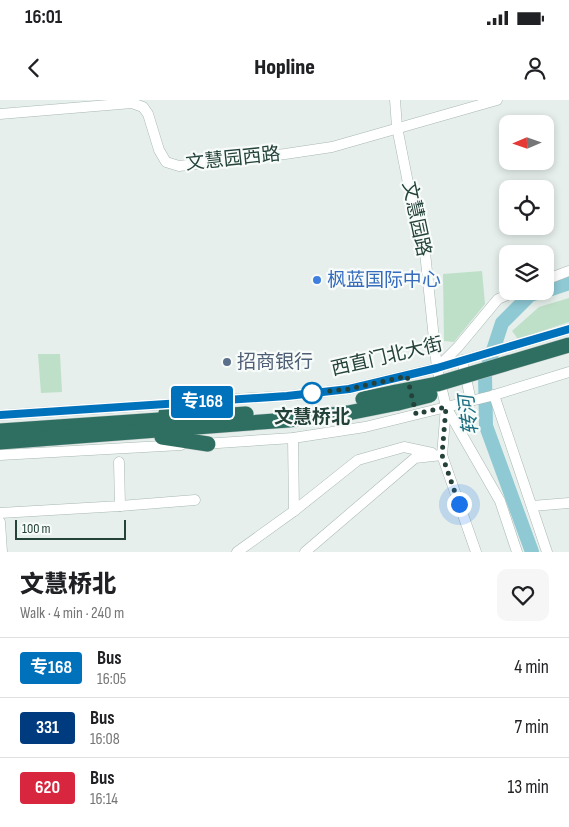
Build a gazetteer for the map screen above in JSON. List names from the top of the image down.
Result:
{
  "streets": {
    "highway": ["西直门北大街"],
    "street": ["文慧园西路", "文慧园路"]
  },
  "crossings": [
    ["文慧园西路", "文慧园路"],
    ["文慧园路", "西直门北大街"]
  ],
  "water": ["转河"],
  "places": ["枫蓝国际中心", "招商银行", "文慧桥北"],
  "lines": ["bus line 专168"],
  "scale_bar": "100 m",
  "north": "left",
  "page": {
    "status": "16:01",
    "header": "Hopline",
    "on_map": "专168",
    "scale": "100 m",
    "heading": ["文慧桥北", "Walk · 4 min · 240 m"],
    "list": [
      {
        "mark": "专168",
        "name": "Bus",
        "note": "16:05",
        "value": "4 min"
      },
      {
        "mark": "331",
        "name": "Bus",
        "note": "16:08",
        "value": "7 min"
      },
      {
        "mark": "620",
        "name": "Bus",
        "note": "16:14",
        "value": "13 min"
      }
    ]
  }
}
